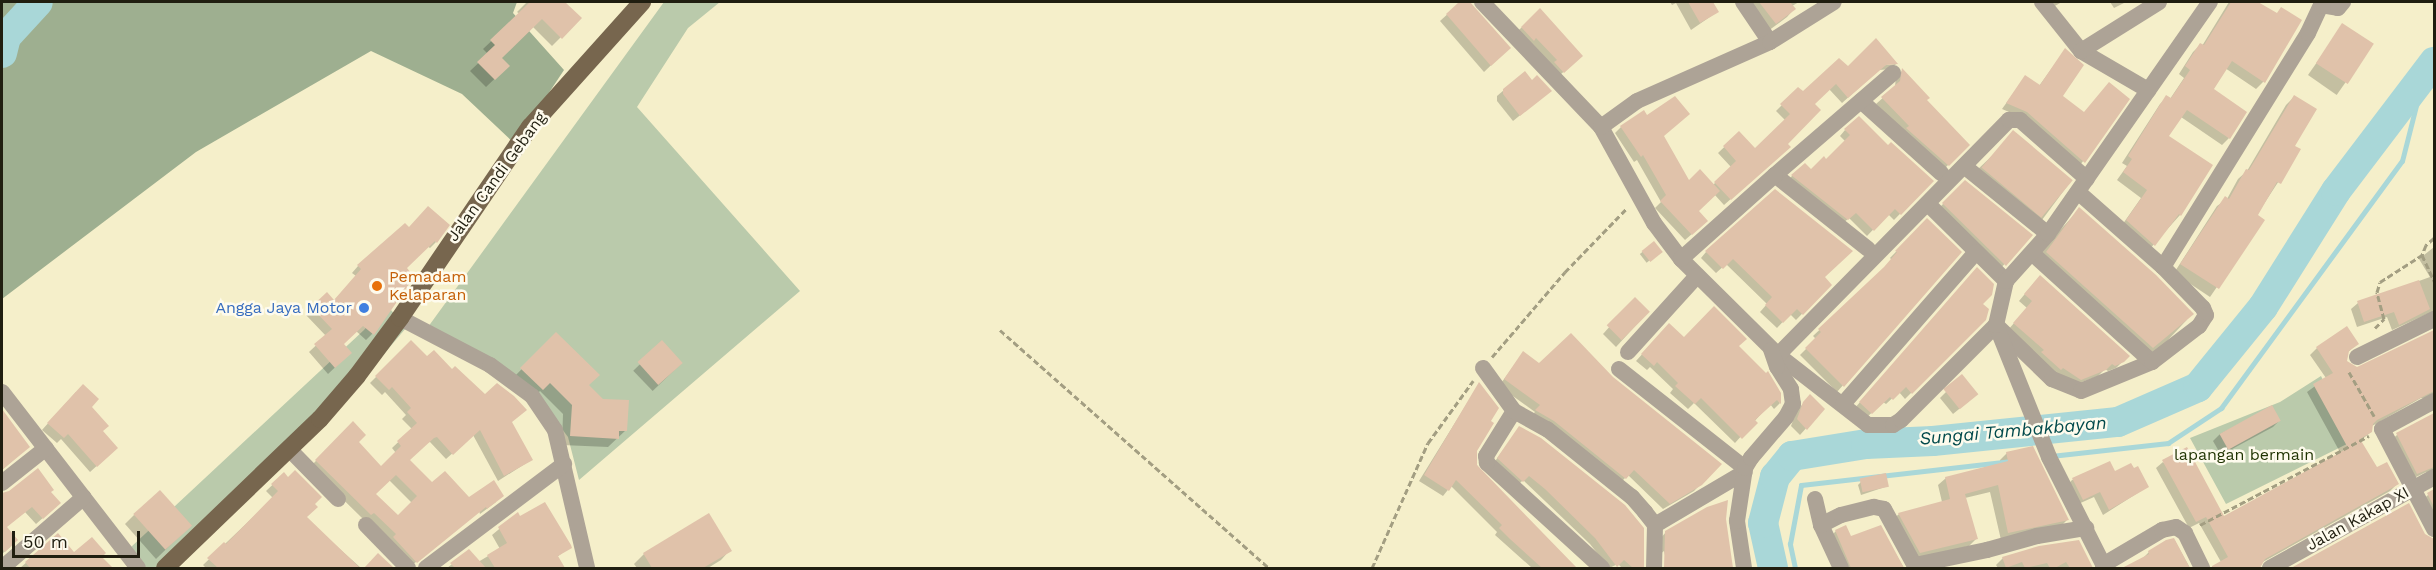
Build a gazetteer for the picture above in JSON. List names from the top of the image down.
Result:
{
  "streets": {
    "main road": ["Jalan Candi Gebang"],
    "street": ["Jalan Kakap XI"]
  },
  "water": ["Sungai Tambakbayan"],
  "parks": ["lapangan bermain"],
  "places": ["Pemadam Kelaparan", "Angga Jaya Motor"],
  "scale_bar": "50 m"
}
